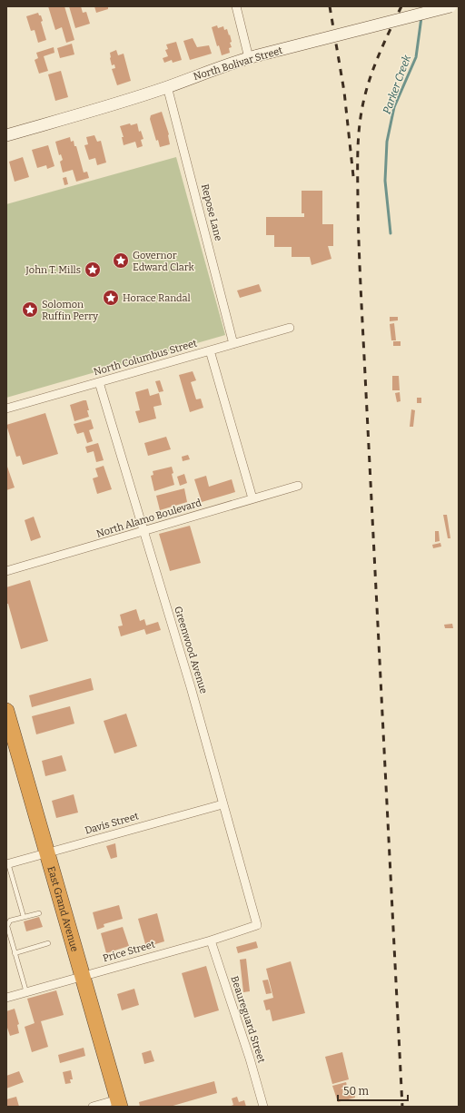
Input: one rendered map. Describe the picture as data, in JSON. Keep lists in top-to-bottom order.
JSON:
{
  "streets": {
    "highway": ["East Grand Avenue"],
    "street": [
      "North Bolivar Street",
      "Repose Lane",
      "North Columbus Street",
      "North Alamo Boulevard",
      "Greenwood Avenue",
      "Davis Street",
      "Price Street",
      "Beaureguard Street"
    ]
  },
  "crossings": [
    ["North Bolivar Street", "Repose Lane"],
    ["Repose Lane", "North Columbus Street"],
    ["North Columbus Street", "Greenwood Avenue"],
    ["North Alamo Boulevard", "Greenwood Avenue"],
    ["Greenwood Avenue", "Davis Street"],
    ["Greenwood Avenue", "Price Street"],
    ["Davis Street", "East Grand Avenue"],
    ["East Grand Avenue", "Price Street"],
    ["Price Street", "Beaureguard Street"]
  ],
  "water": ["Parker Creek"],
  "places": {
    "place": [
      "Governor Edward Clark",
      "John T. Mills",
      "Horace Randal",
      "Solomon Ruffin Perry"
    ]
  },
  "scale_bar": "50 m"
}
